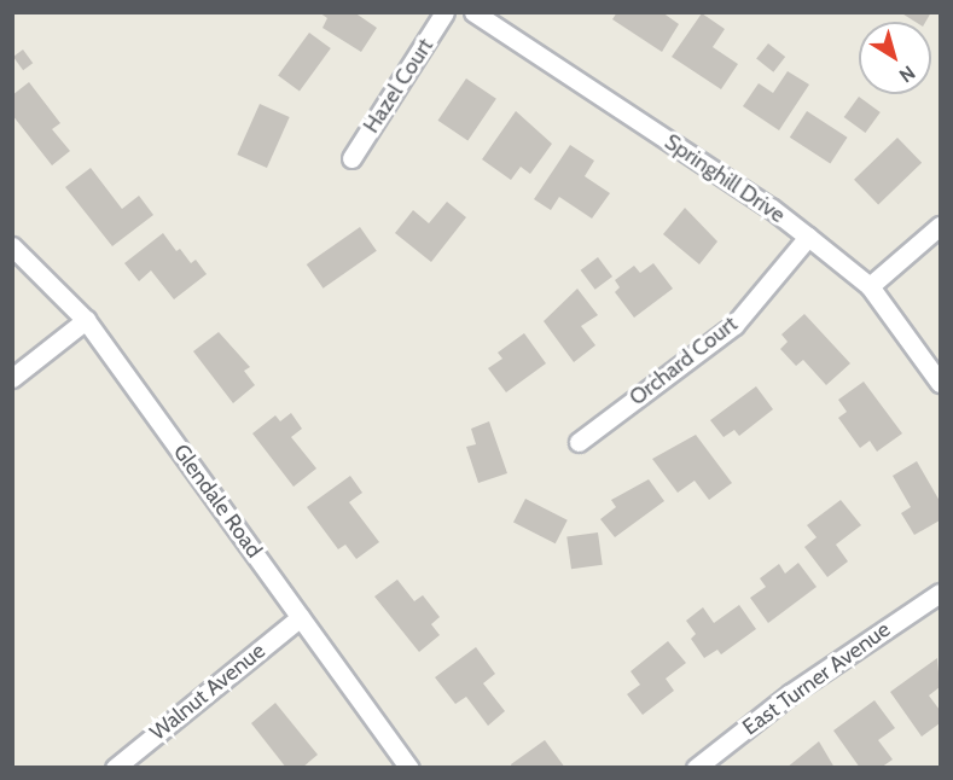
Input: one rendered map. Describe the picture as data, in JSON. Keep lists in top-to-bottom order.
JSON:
{
  "streets": {
    "street": [
      "Hazel Court",
      "Springhill Drive",
      "Orchard Court",
      "Glendale Road",
      "East Turner Avenue",
      "Walnut Avenue"
    ]
  },
  "crossings": [
    ["Springhill Drive", "Orchard Court"],
    ["Glendale Road", "Walnut Avenue"]
  ],
  "north": "bottom right"
}
